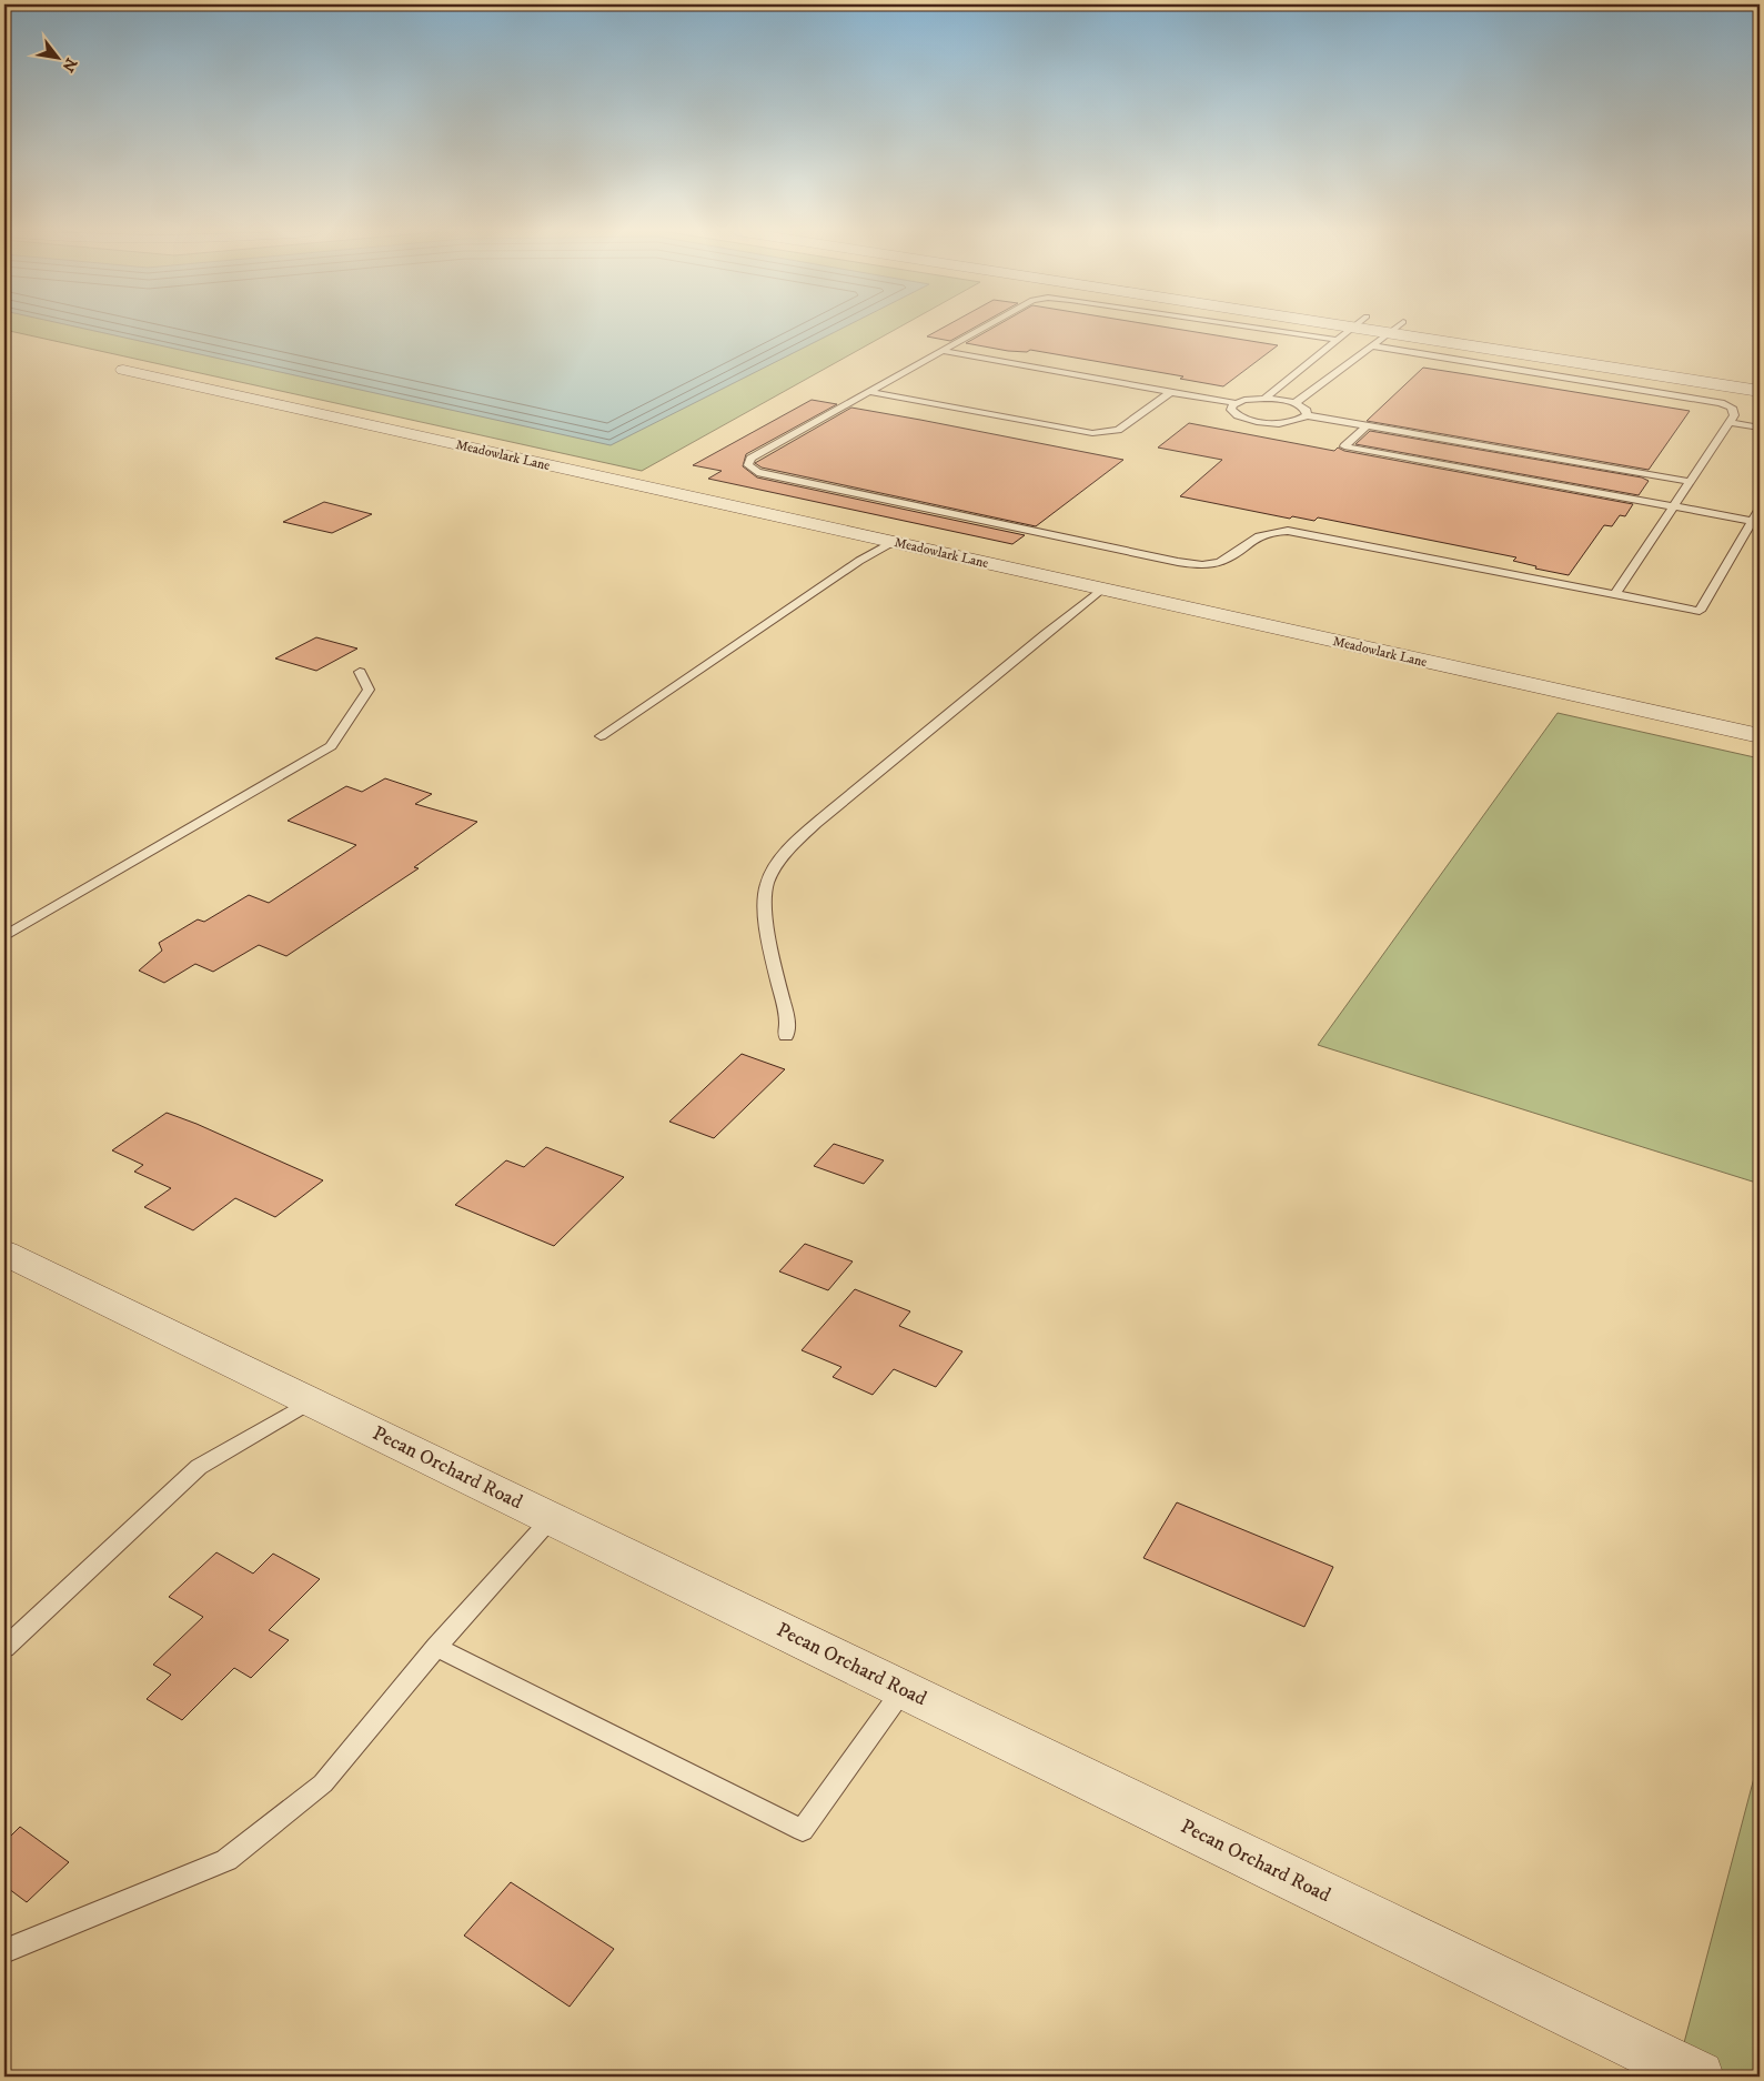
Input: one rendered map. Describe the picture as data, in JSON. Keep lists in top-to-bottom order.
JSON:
{
  "streets": {
    "street": ["Meadowlark Lane", "Pecan Orchard Road"]
  },
  "north": "bottom right"
}
